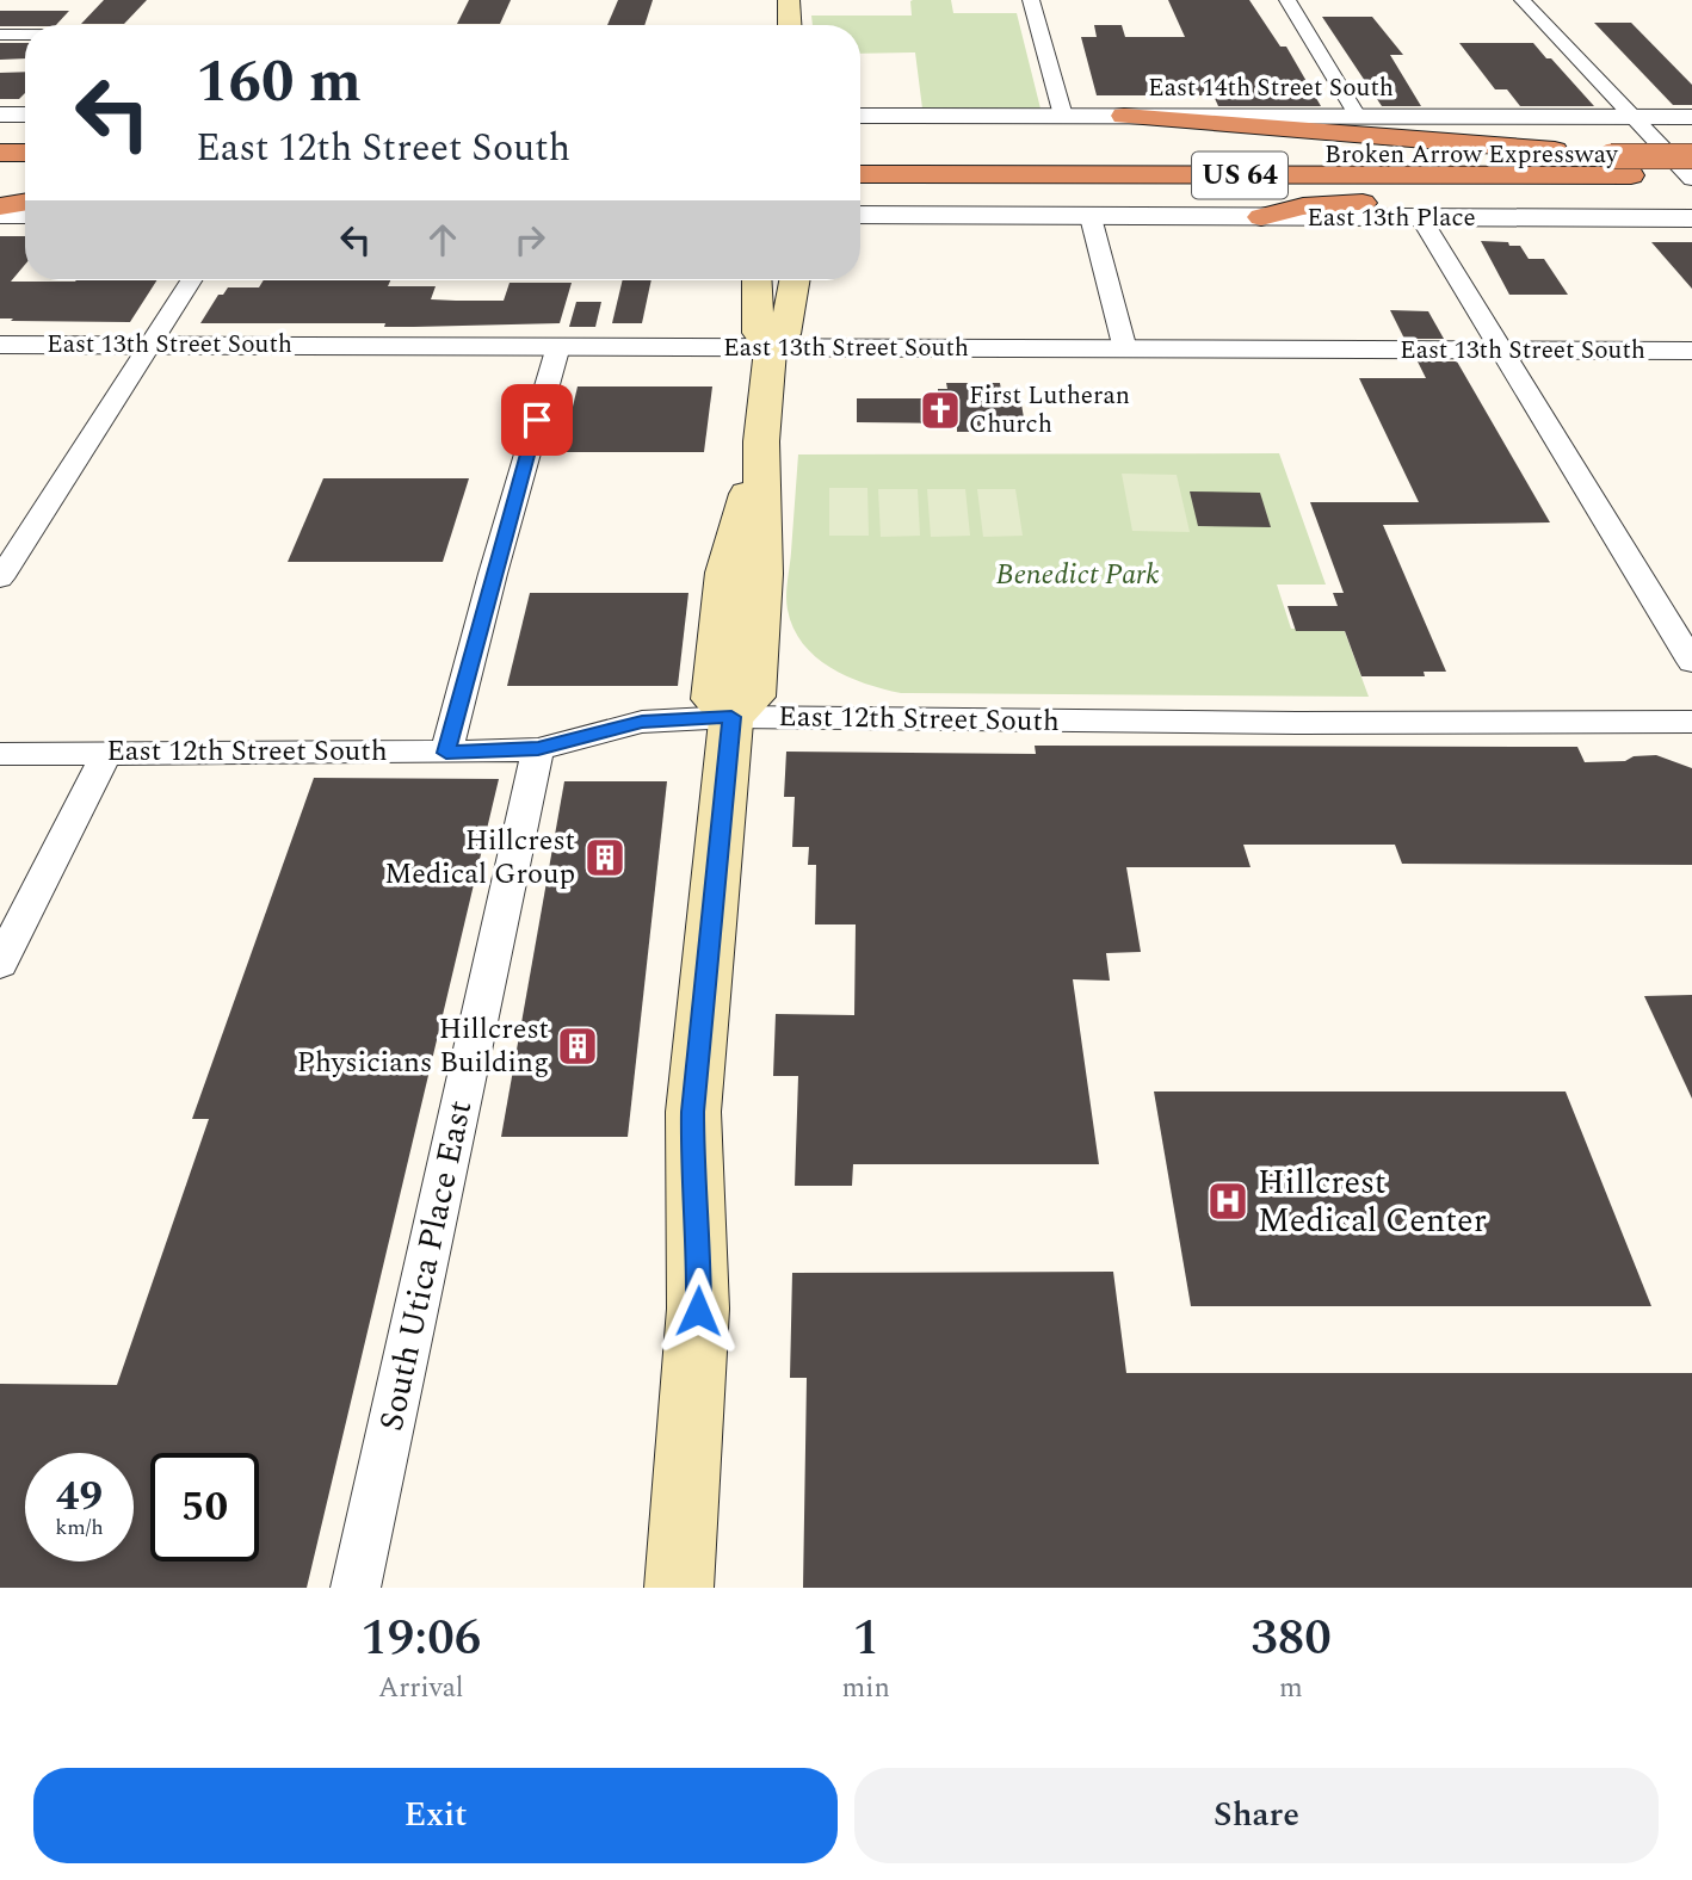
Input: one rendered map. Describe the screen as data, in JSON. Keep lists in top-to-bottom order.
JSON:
{
  "streets": {
    "highway": ["Broken Arrow Expressway", "US 64"],
    "street": [
      "East 14th Street South",
      "East 13th Place",
      "East 13th Street South",
      "East 12th Street South",
      "South Utica Place East"
    ]
  },
  "crossings": [
    ["East 12th Street South", "South Utica Place East"]
  ],
  "parks": ["Benedict Park"],
  "places": {
    "church": ["First Lutheran Church"],
    "building": ["Hillcrest Medical Group", "Hillcrest Physicians Building"],
    "hospital": ["Hillcrest Medical Center"]
  },
  "page": {
    "turn": ["160 m", "East 12th Street South"],
    "speed": "49 km/h",
    "limit": "50",
    "eta": [
      "19:06",
      "Arrival",
      "1",
      "min",
      "380",
      "m"
    ],
    "buttons": ["Exit", "Share"]
  }
}
